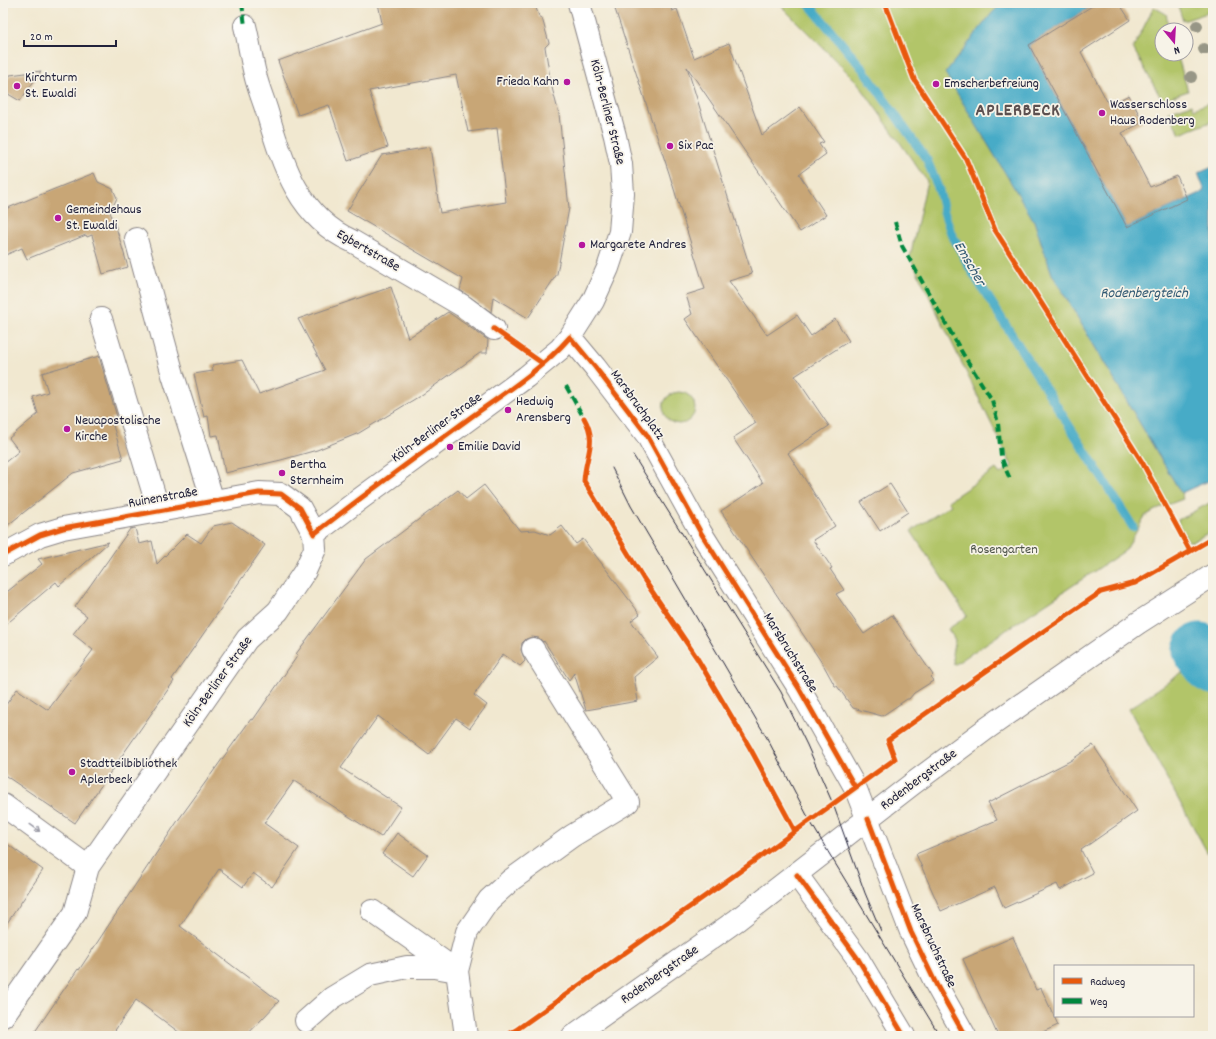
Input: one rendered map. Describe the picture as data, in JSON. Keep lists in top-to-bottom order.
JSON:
{
  "streets": {
    "street": [
      "Köln-Berliner Straße",
      "Egbertstraße",
      "Marsbruchplatz",
      "Ruinenstraße",
      "Marsbruchstraße",
      "Rodenbergstraße"
    ]
  },
  "crossings": [
    ["Köln-Berliner Straße", "Marsbruchplatz"],
    ["Köln-Berliner Straße", "Ruinenstraße"],
    ["Marsbruchplatz", "Marsbruchstraße"],
    ["Marsbruchstraße", "Rodenbergstraße"]
  ],
  "districts": ["APLERBECK"],
  "water": ["Emscher", "Rodenbergteich"],
  "parks": ["Rosengarten"],
  "places": [
    "Frieda Kahn",
    "Emscherbefreiung",
    "Kirchturm St. Ewaldi",
    "Wasserschloss Haus Rodenberg",
    "Six Pac",
    "Gemeindehaus St. Ewaldi",
    "Margarete Andres",
    "Hedwig Arensberg",
    "Neuapostolische Kirche",
    "Emilie David",
    "Bertha Sternheim",
    "Stadtteilbibliothek Aplerbeck"
  ],
  "legend": ["Radweg", "Weg"],
  "scale_bar": "20 m",
  "north": "bottom"
}
